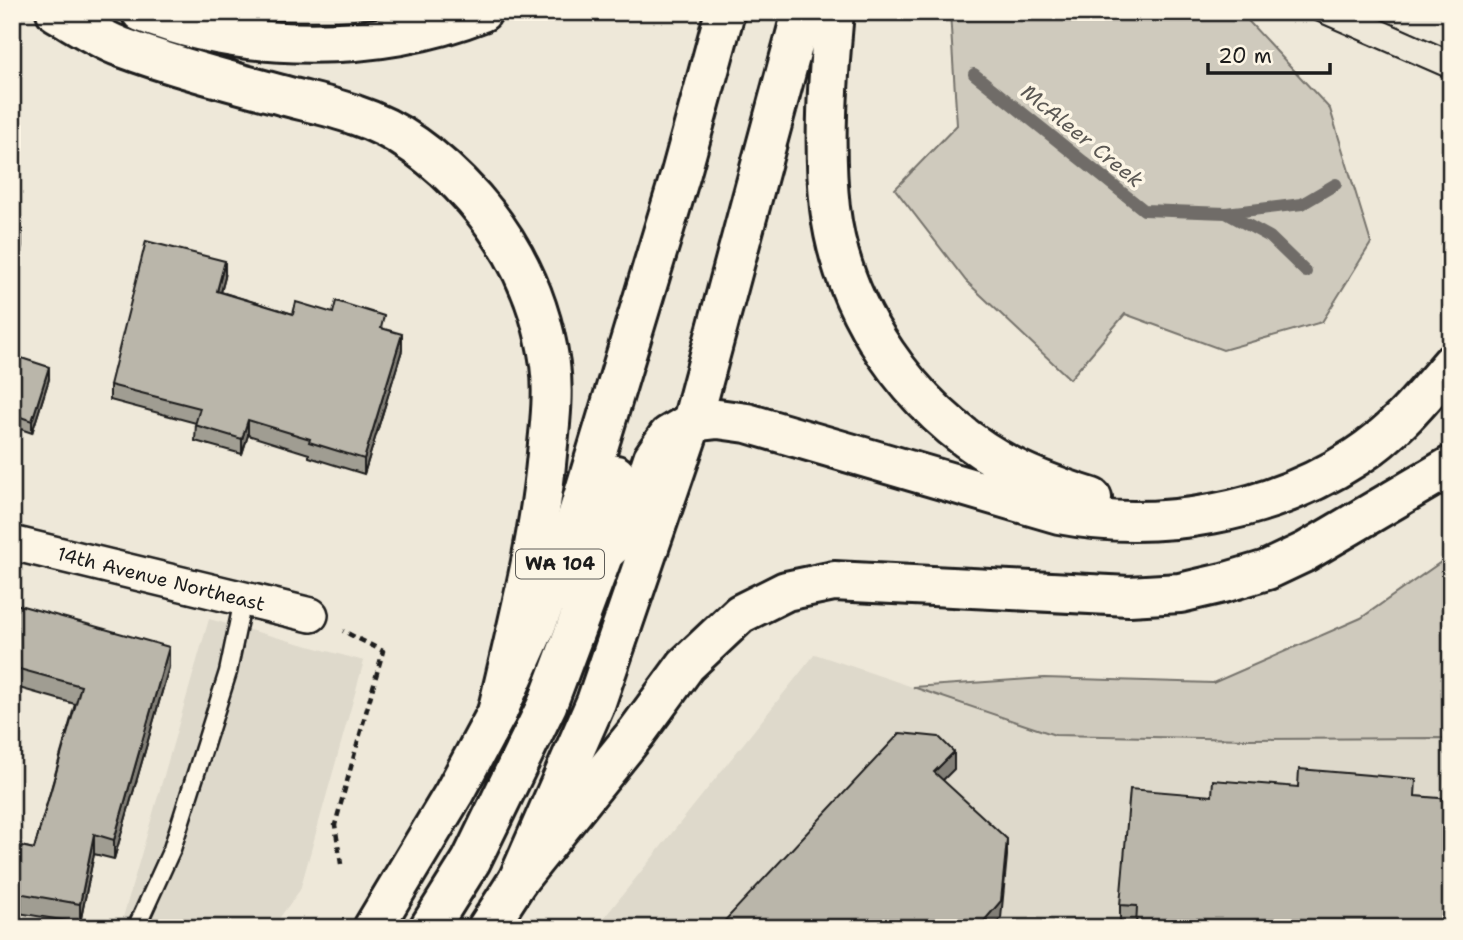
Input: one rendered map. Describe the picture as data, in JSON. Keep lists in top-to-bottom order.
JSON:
{
  "streets": {
    "main road": ["WA 104"],
    "street": ["14th Avenue Northeast"]
  },
  "water": ["McAleer Creek"],
  "scale_bar": "20 m"
}
